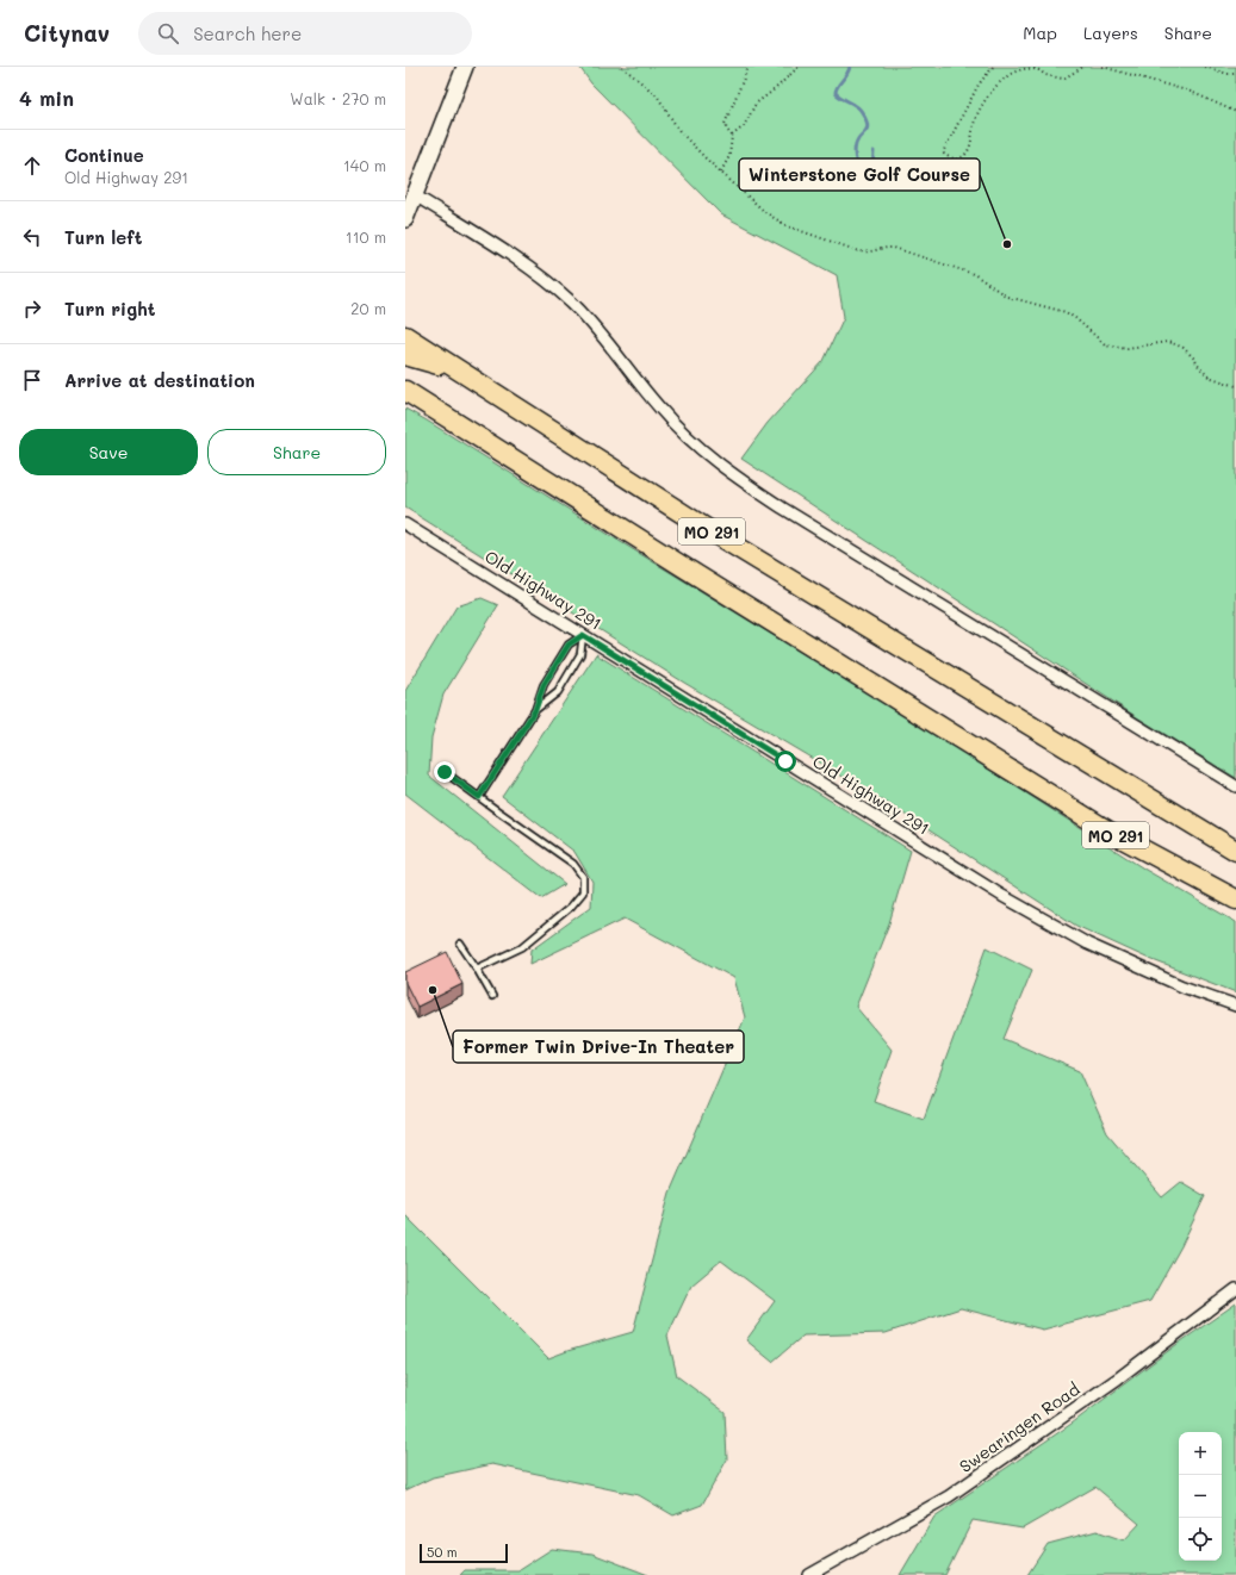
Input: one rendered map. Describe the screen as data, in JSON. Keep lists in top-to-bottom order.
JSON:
{
  "streets": {
    "highway": ["MO 291"],
    "street": ["Old Highway 291", "Swearingen Road"]
  },
  "places": ["Winterstone Golf Course", "Former Twin Drive-In Theater"],
  "scale_bar": "50 m",
  "page": {
    "header": "Citynav",
    "search": "Search here",
    "nav": ["Map", "Layers", "Share"],
    "heading": ["4 min", "Walk · 270 m"],
    "list": [
      ["Continue", "Old Highway 291", "140 m"],
      ["Turn left", "110 m"],
      ["Turn right", "20 m"],
      "Arrive at destination"
    ],
    "buttons": ["Save", "Share"],
    "map_buttons": ["+", "−"],
    "scale": "50 m"
  }
}
